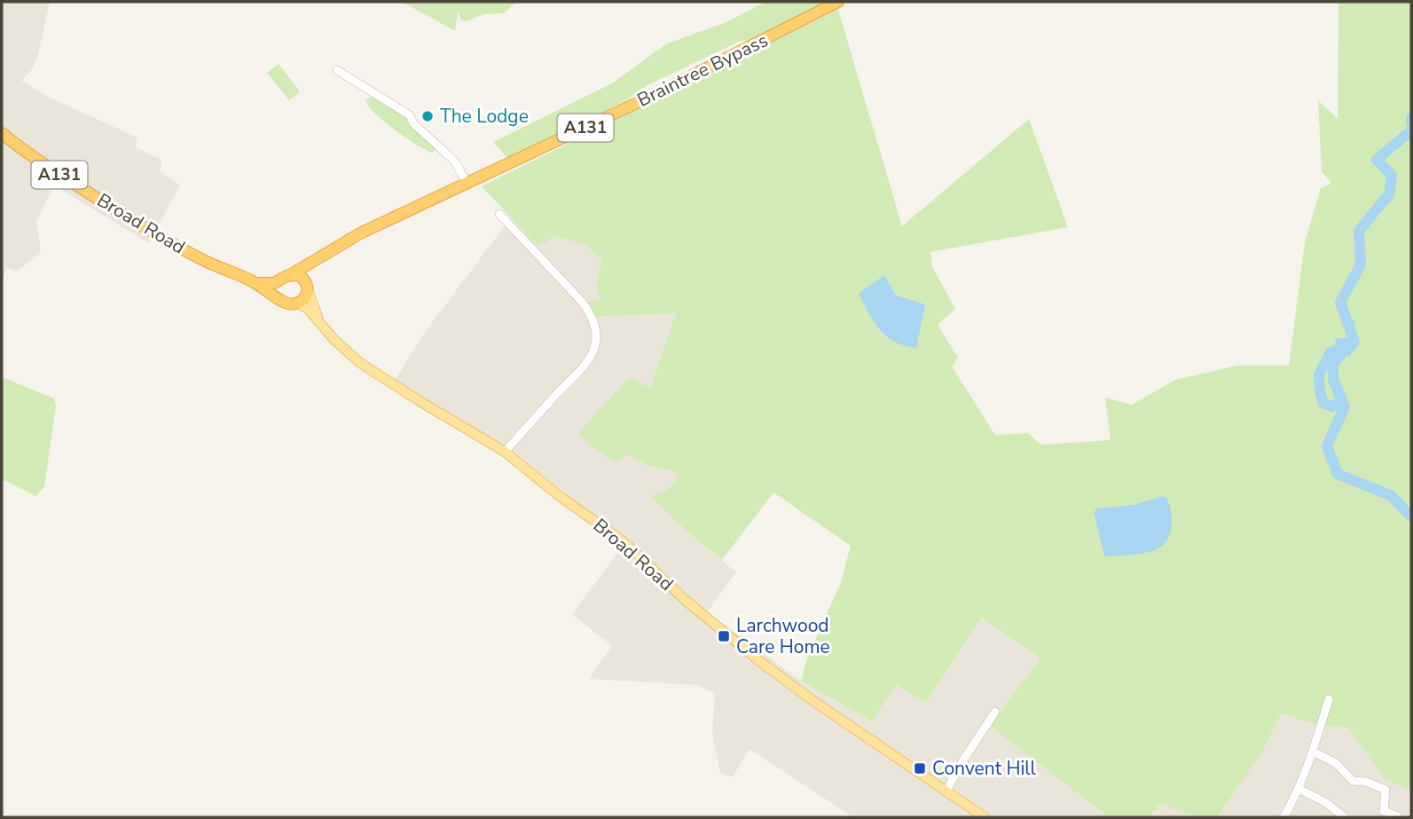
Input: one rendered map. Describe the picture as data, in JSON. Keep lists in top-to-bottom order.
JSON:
{
  "streets": {
    "highway": ["Braintree Bypass", "A131", "Broad Road"]
  },
  "crossings": [
    ["Braintree Bypass", "A131"],
    ["Braintree Bypass", "Broad Road"],
    ["A131", "Broad Road"]
  ],
  "places": {
    "other": ["The Lodge"],
    "transit": ["Larchwood Care Home", "Convent Hill"]
  }
}
